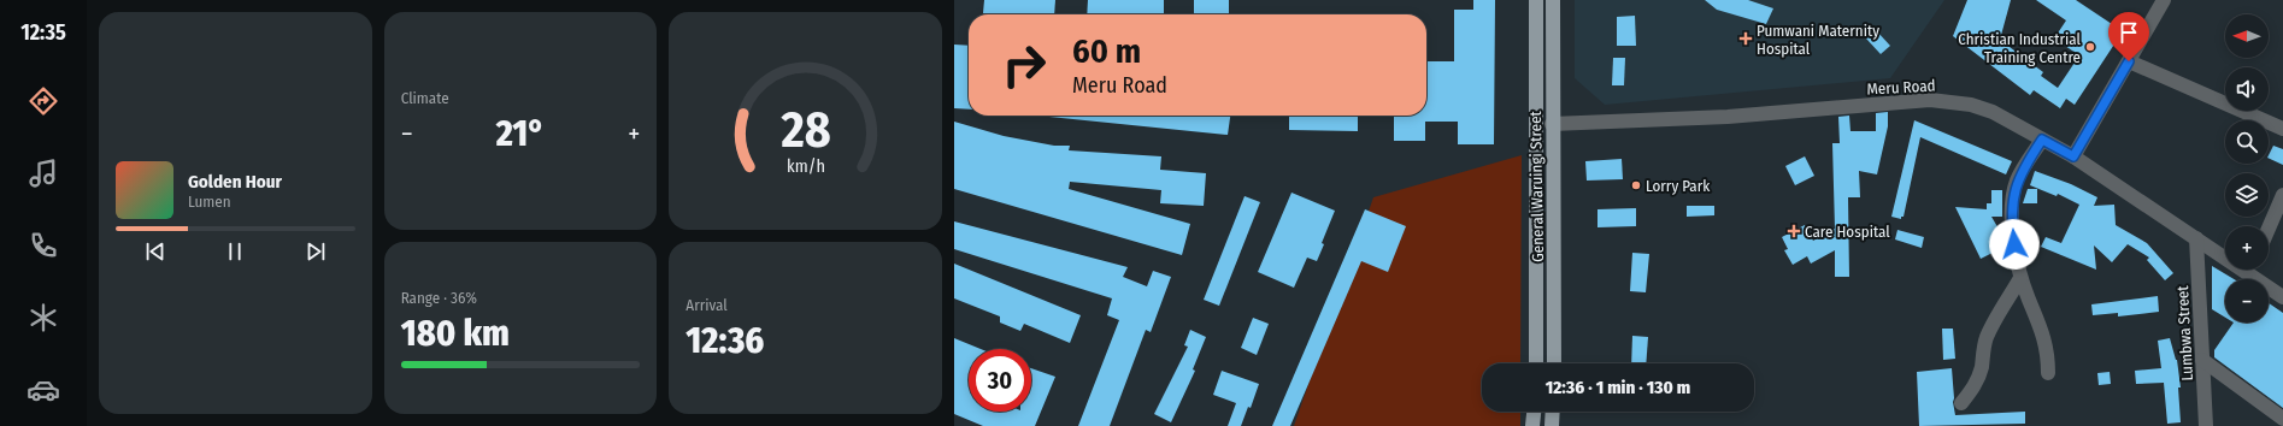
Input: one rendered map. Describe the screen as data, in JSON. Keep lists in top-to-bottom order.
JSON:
{
  "streets": {
    "main road": ["General Waruingi Street"],
    "street": ["Meru Road", "Lumbwa Street"]
  },
  "crossings": [
    ["Meru Road", "General Waruingi Street"],
    ["Meru Road", "Lumbwa Street"]
  ],
  "places": {
    "health": ["Pumwani Maternity Hospital", "Care Hospital"],
    "other": ["Christian Industrial Training Centre", "Lorry Park"]
  },
  "north": "left",
  "page": {
    "tabs": "12:35",
    "tile": [
      "Climate",
      ["Range · 36%", "180 km"],
      ["Arrival", "12:36"]
    ],
    "map_buttons": ["+", "−"],
    "turn": ["60 m", "Meru Road"],
    "heat": ["−", "21°", "+"],
    "song": ["Golden Hour", "Lumen"],
    "limit": "30",
    "trip": "12:36 · 1 min · 130 m",
    "gauge": ["28", "km/h"]
  }
}
